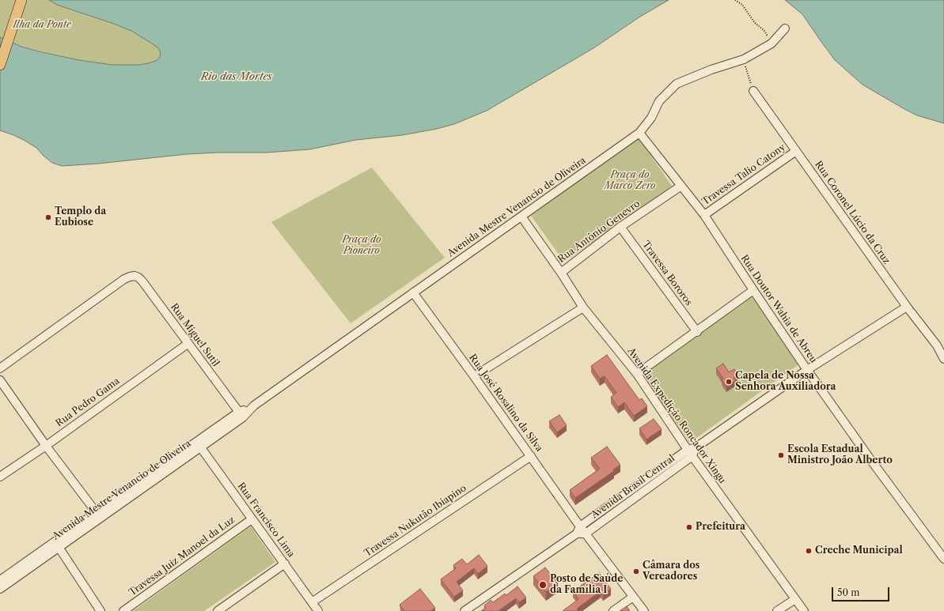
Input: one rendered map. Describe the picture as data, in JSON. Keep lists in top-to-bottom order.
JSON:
{
  "streets": {
    "street": [
      "Travessa Talio Catony",
      "Avenida Mestre Venancio de Oliveira",
      "Rua Coronel Lúcio da Cruz",
      "Rua Antônio Genevro",
      "Travessa Bororos",
      "Rua Doutor Wahia de Abreu",
      "Rua Miguel Sutil",
      "Rua Pedro Gama",
      "Rua José Rosalino da Silva",
      "Avenida Expedição Roncador Xingu",
      "Avenida Brasil Central",
      "Rua Francisco Lima",
      "Travessa Nukutão Ibiapino",
      "Travessa Juiz Manoel da Luz"
    ]
  },
  "crossings": [
    ["Travessa Talio Catony", "Rua Coronel Lúcio da Cruz"],
    ["Travessa Talio Catony", "Rua Doutor Wahia de Abreu"],
    ["Avenida Mestre Venancio de Oliveira", "Rua Doutor Wahia de Abreu"],
    ["Avenida Mestre Venancio de Oliveira", "Rua Miguel Sutil"],
    ["Avenida Mestre Venancio de Oliveira", "Rua José Rosalino da Silva"],
    ["Avenida Mestre Venancio de Oliveira", "Avenida Expedição Roncador Xingu"],
    ["Avenida Mestre Venancio de Oliveira", "Rua Francisco Lima"],
    ["Rua Coronel Lúcio da Cruz", "Avenida Brasil Central"],
    ["Rua Antônio Genevro", "Travessa Bororos"],
    ["Rua Antônio Genevro", "Rua Doutor Wahia de Abreu"],
    ["Rua Antônio Genevro", "Avenida Expedição Roncador Xingu"],
    ["Rua Doutor Wahia de Abreu", "Avenida Brasil Central"],
    ["Rua Miguel Sutil", "Rua Pedro Gama"],
    ["Rua José Rosalino da Silva", "Avenida Brasil Central"],
    ["Rua José Rosalino da Silva", "Travessa Nukutão Ibiapino"],
    ["Avenida Expedição Roncador Xingu", "Avenida Brasil Central"],
    ["Rua Francisco Lima", "Travessa Nukutão Ibiapino"],
    ["Rua Francisco Lima", "Travessa Juiz Manoel da Luz"]
  ],
  "water": ["Rio das Mortes"],
  "parks": ["Ilha da Ponte", "Praça do Marco Zero", "Praça do Pioneiro"],
  "places": [
    "Templo da Eubiose",
    "Capela de Nossa Senhora Auxiliadora",
    "Escola Estadual Ministro João Alberto",
    "Prefeitura",
    "Creche Municipal",
    "Câmara dos Vereadores",
    "Posto de Saúde da Família I"
  ],
  "scale_bar": "50 m"
}
